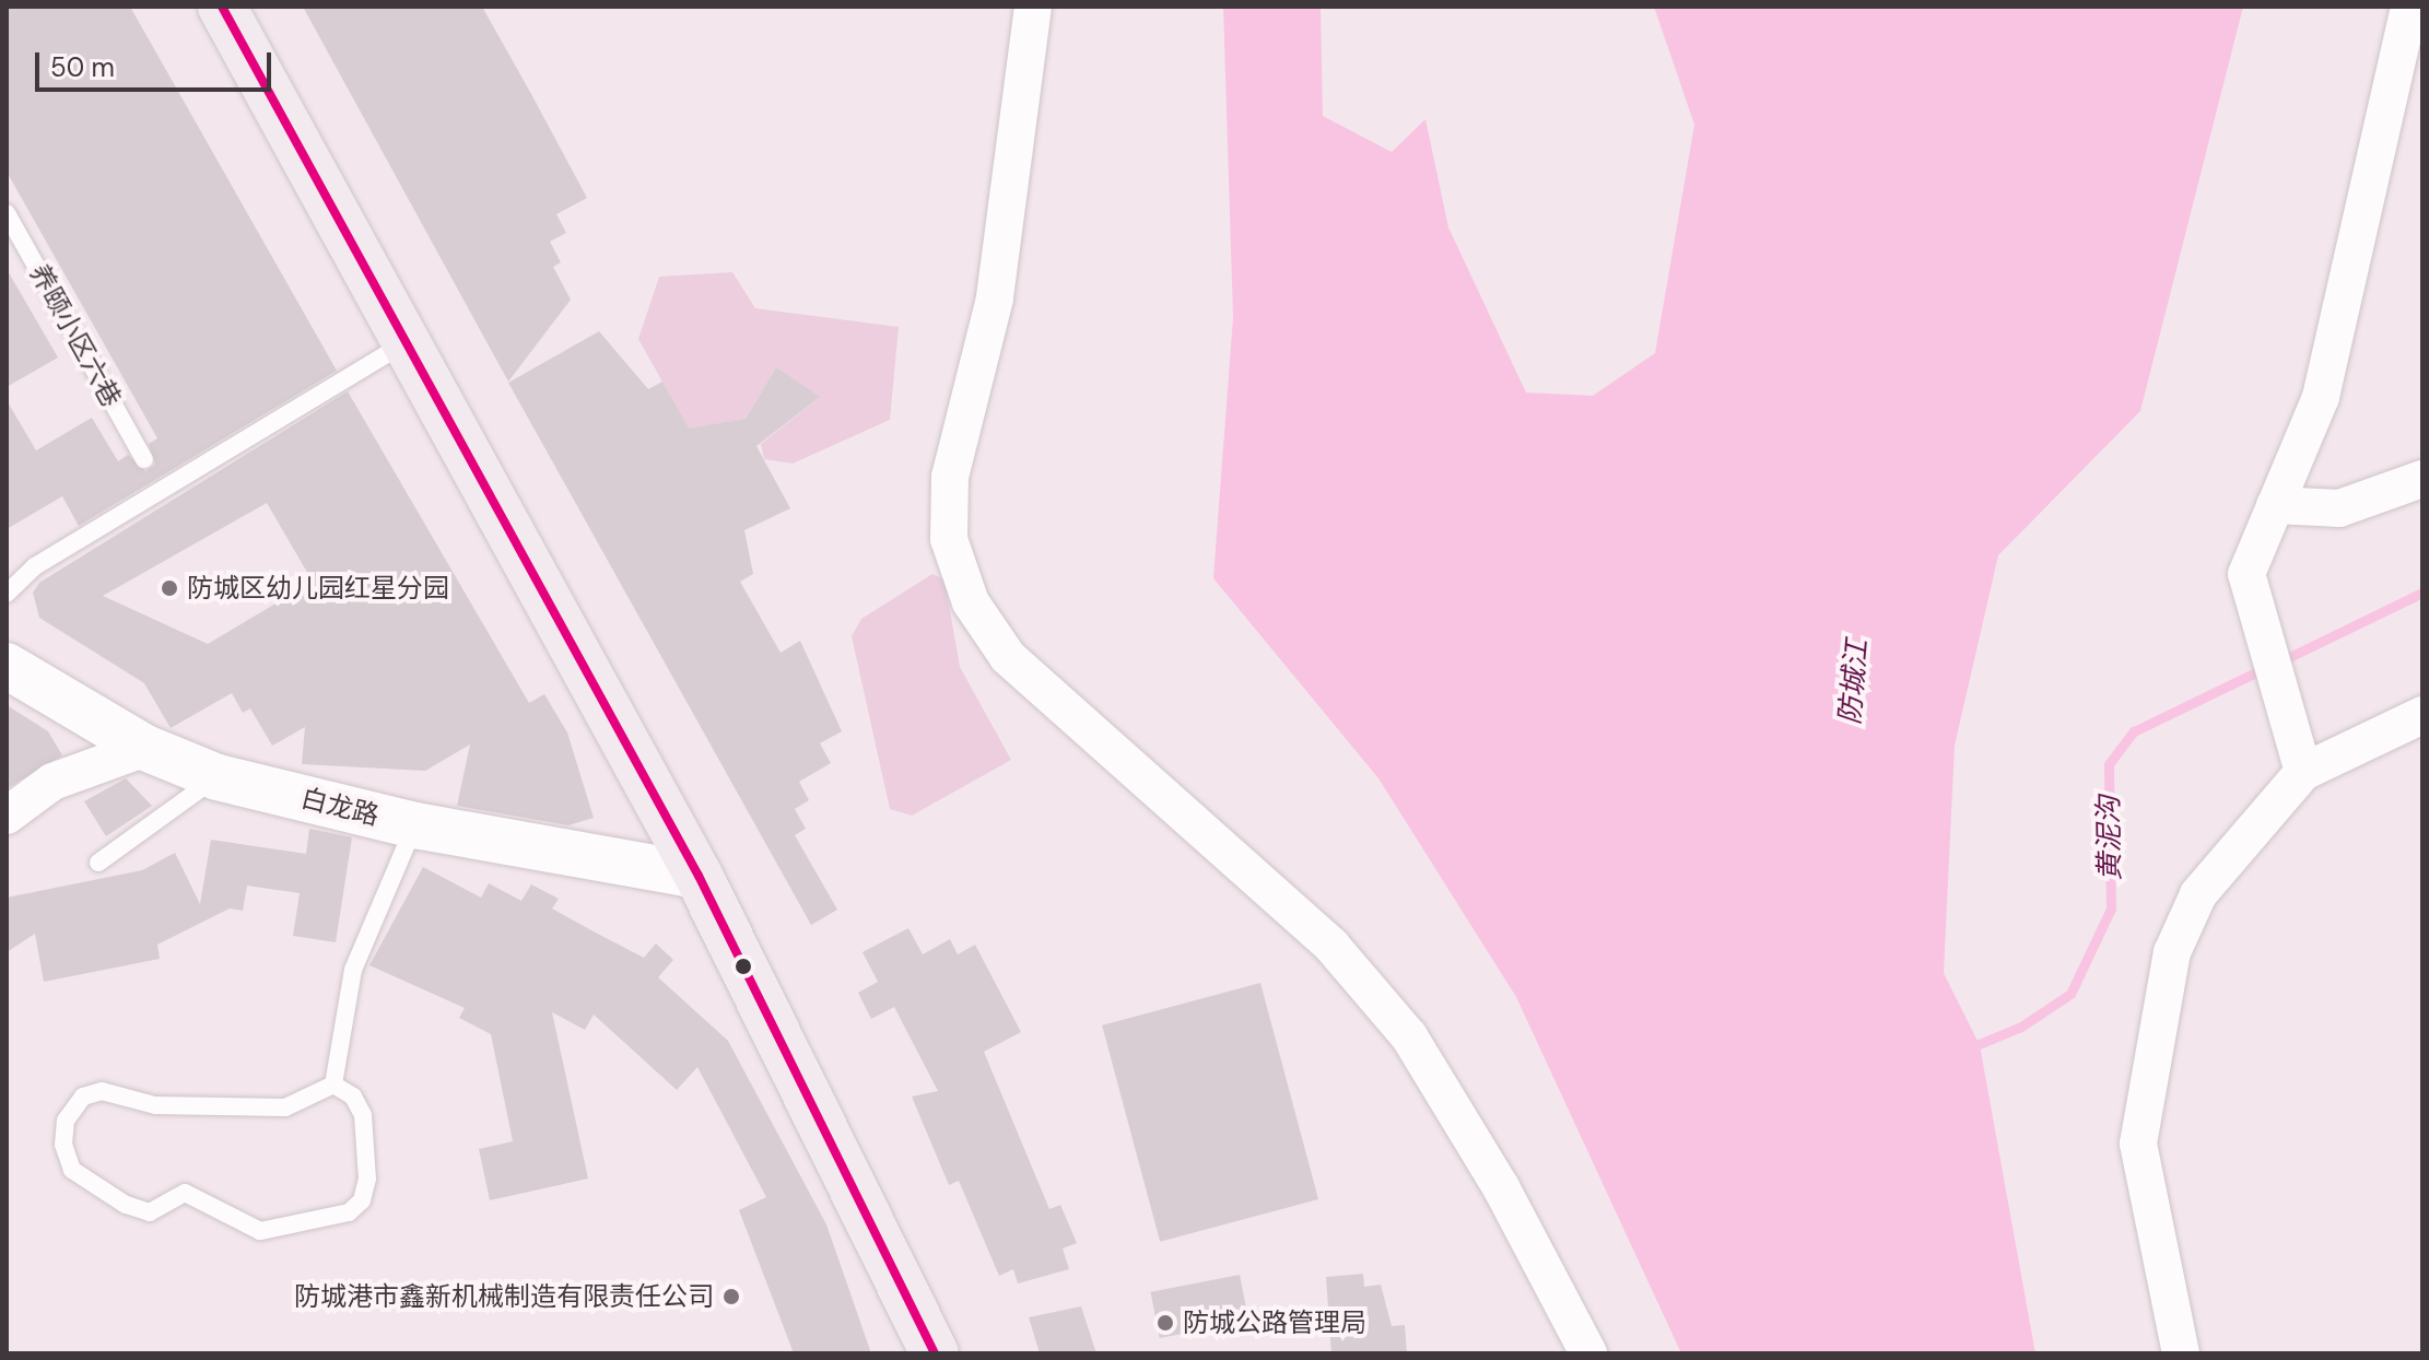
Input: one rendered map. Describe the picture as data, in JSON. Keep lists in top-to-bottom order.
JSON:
{
  "streets": {
    "street": ["白龙路"],
    "lane": ["养颐小区六巷"]
  },
  "water": ["防城江", "黄泥沟"],
  "places": ["防城区幼儿园红星分园", "防城港市鑫新机械制造有限责任公司", "防城公路管理局"],
  "scale_bar": "50 m"
}
